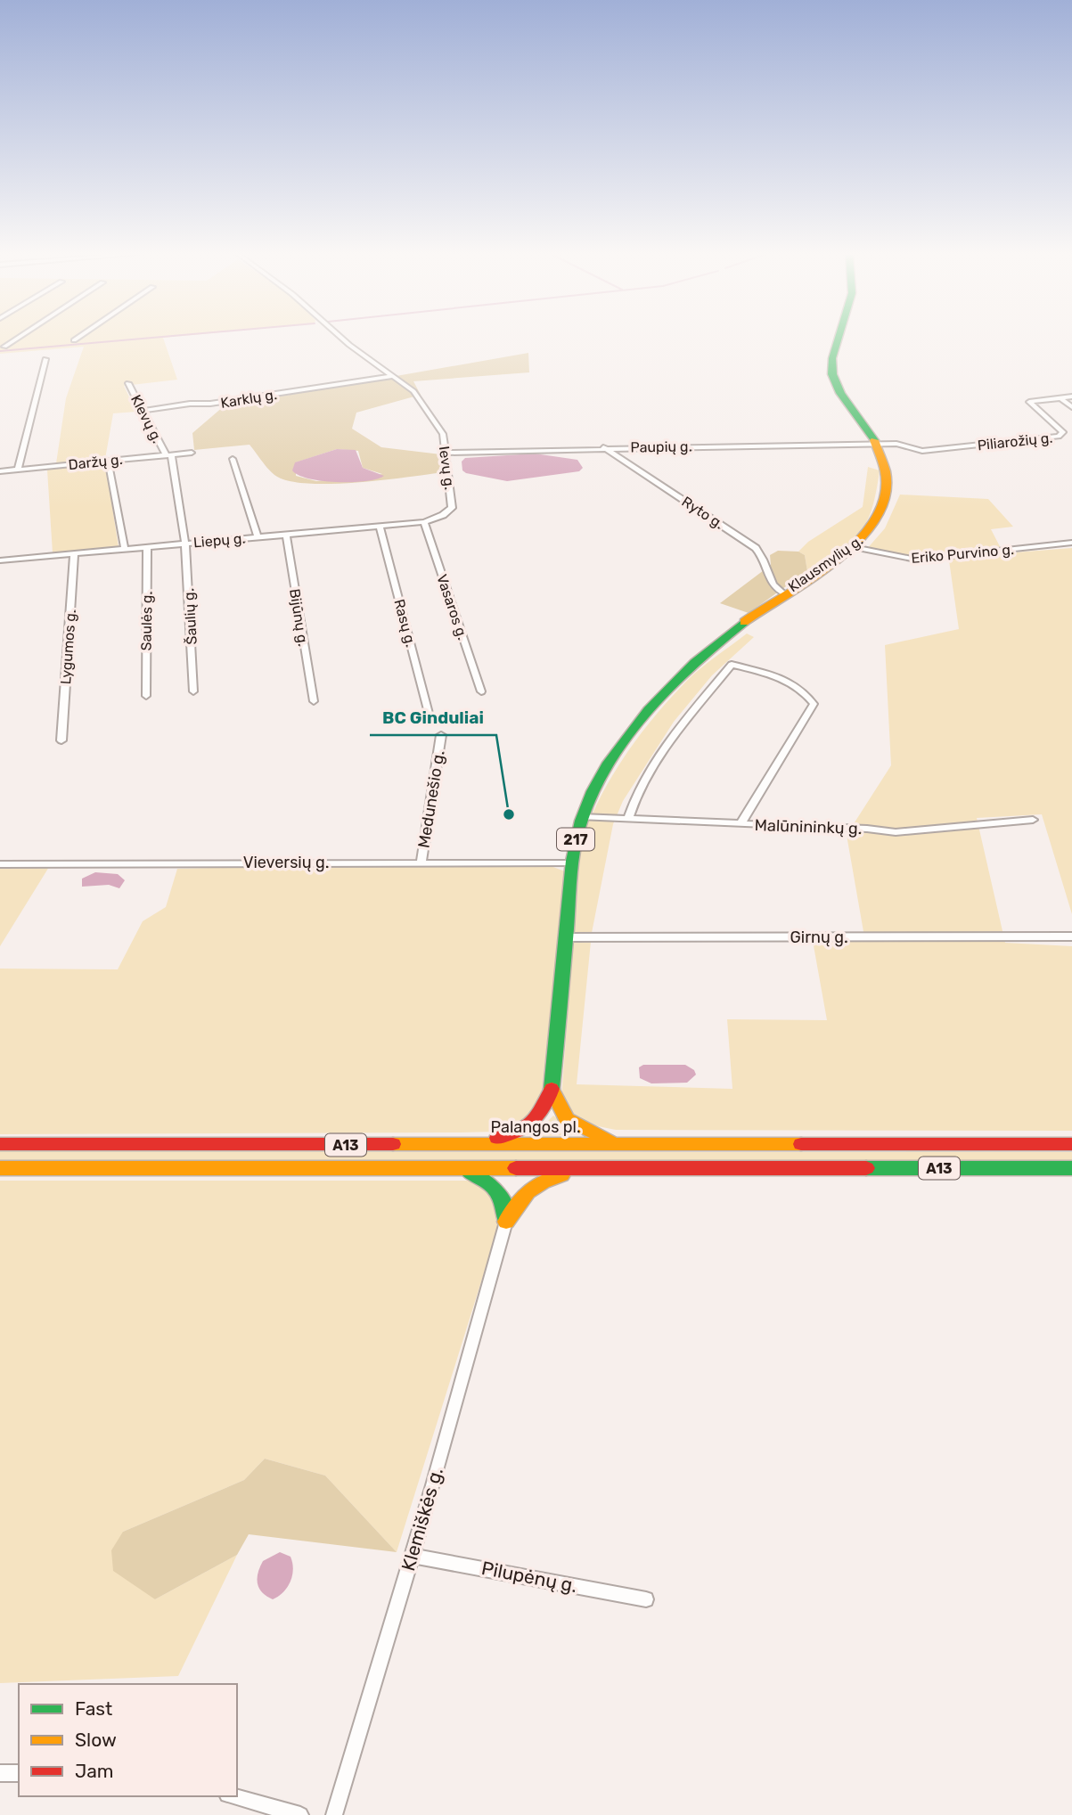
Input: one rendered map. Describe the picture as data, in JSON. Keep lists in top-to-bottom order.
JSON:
{
  "streets": {
    "main road": [
      "Klausmylių g.",
      "217",
      "Palangos pl.",
      "A13"
    ],
    "street": [
      "Karklų g.",
      "Klevų g.",
      "Piliarožių g.",
      "Paupių g.",
      "Daržų g.",
      "Ievų g.",
      "Ryto g.",
      "Liepų g.",
      "Eriko Purvino g.",
      "Vasaros g.",
      "Šaulių g.",
      "Bijūnų g.",
      "Saulės g.",
      "Rasų g.",
      "Lygumos g.",
      "Medunešio g.",
      "Malūnininkų g.",
      "Vieversių g.",
      "Girnų g.",
      "Klemiškės g.",
      "Pilupėnų g."
    ]
  },
  "crossings": [
    ["Karklų g.", "Klevų g."],
    ["Karklų g.", "Ievų g."],
    ["Klevų g.", "Daržų g."],
    ["Klevų g.", "Šaulių g."],
    ["Piliarožių g.", "Paupių g."],
    ["Piliarožių g.", "Klausmylių g."],
    ["Paupių g.", "Ievų g."],
    ["Paupių g.", "Ryto g."],
    ["Paupių g.", "Klausmylių g."],
    ["Daržų g.", "Šaulių g."],
    ["Ievų g.", "Liepų g."],
    ["Ryto g.", "Klausmylių g."],
    ["Liepų g.", "Vasaros g."],
    ["Liepų g.", "Šaulių g."],
    ["Liepų g.", "Bijūnų g."],
    ["Liepų g.", "Saulės g."],
    ["Liepų g.", "Rasų g."],
    ["Liepų g.", "Lygumos g."],
    ["Eriko Purvino g.", "Klausmylių g."],
    ["Klausmylių g.", "Malūnininkų g."],
    ["Klausmylių g.", "217"],
    ["Medunešio g.", "Vieversių g."],
    ["Malūnininkų g.", "217"],
    ["217", "Vieversių g."],
    ["217", "Girnų g."],
    ["Klemiškės g.", "Pilupėnų g."]
  ],
  "places": ["BC Ginduliai"],
  "legend": ["Fast", "Slow", "Jam"]
}
